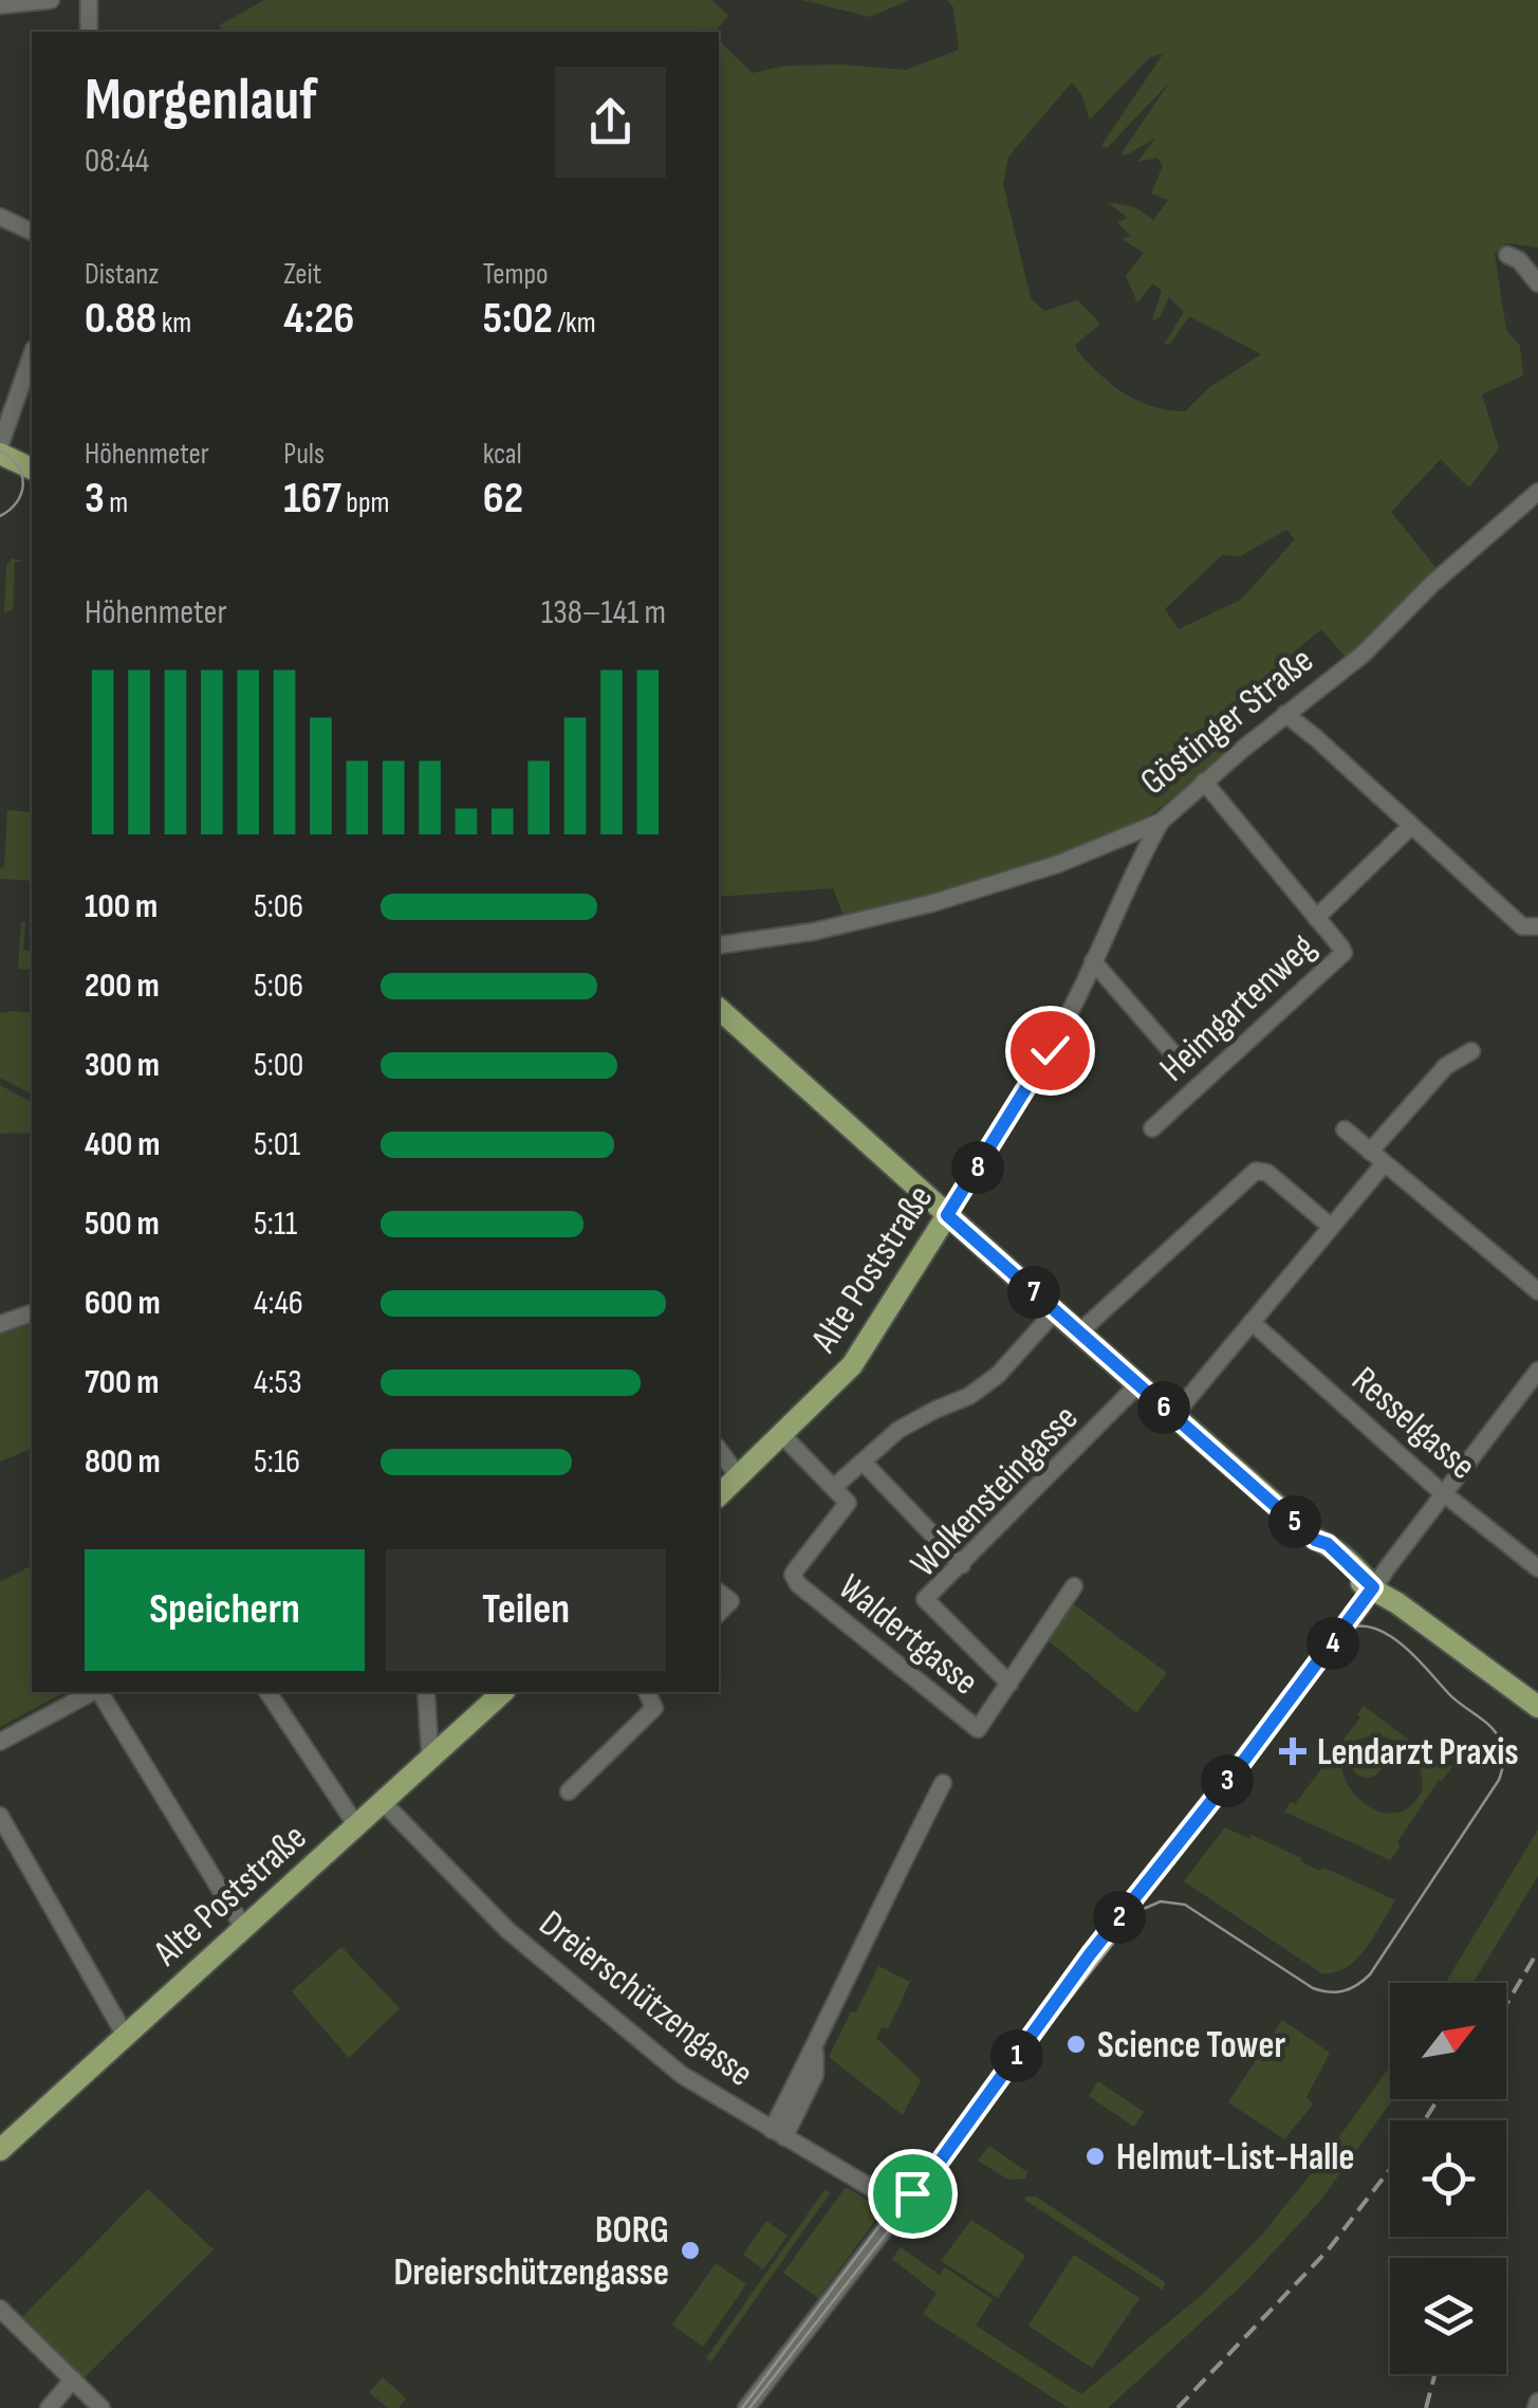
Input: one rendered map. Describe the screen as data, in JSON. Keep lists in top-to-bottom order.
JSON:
{
  "streets": {
    "main road": ["Alte Poststraße"],
    "street": [
      "Göstinger Straße",
      "Heimgartenweg",
      "Resselgasse",
      "Wolkensteingasse",
      "Waldertgasse",
      "Dreierschützengasse"
    ]
  },
  "crossings": [
    ["Göstinger Straße", "Heimgartenweg"],
    ["Göstinger Straße", "Alte Poststraße"],
    ["Heimgartenweg", "Alte Poststraße"],
    ["Alte Poststraße", "Dreierschützengasse"],
    ["Wolkensteingasse", "Waldertgasse"]
  ],
  "places": {
    "health": ["Lendarzt Praxis"],
    "other": ["Science Tower", "Helmut-List-Halle", "BORG Dreierschützengasse"]
  },
  "north": "top right",
  "page": {
    "heading": ["Morgenlauf", "08:44"],
    "stats": [
      ["Distanz", "0.88 km"],
      ["Zeit", "4:26"],
      ["Tempo", "5:02 /km"],
      ["Höhenmeter", "3 m"],
      ["Puls", "167 bpm"],
      ["kcal", "62"]
    ],
    "chart": ["Höhenmeter", "138–141 m"],
    "list": [
      {
        "name": "100 m",
        "note": "5:06"
      },
      {
        "name": "200 m",
        "note": "5:06"
      },
      {
        "name": "300 m",
        "note": "5:00"
      },
      {
        "name": "400 m",
        "note": "5:01"
      },
      {
        "name": "500 m",
        "note": "5:11"
      },
      {
        "name": "600 m",
        "note": "4:46"
      },
      {
        "name": "700 m",
        "note": "4:53"
      },
      {
        "name": "800 m",
        "note": "5:16"
      }
    ],
    "pins": [
      "8",
      "7",
      "6",
      "5",
      "4",
      "3",
      "2",
      "1"
    ],
    "buttons": ["Speichern", "Teilen"]
  }
}
